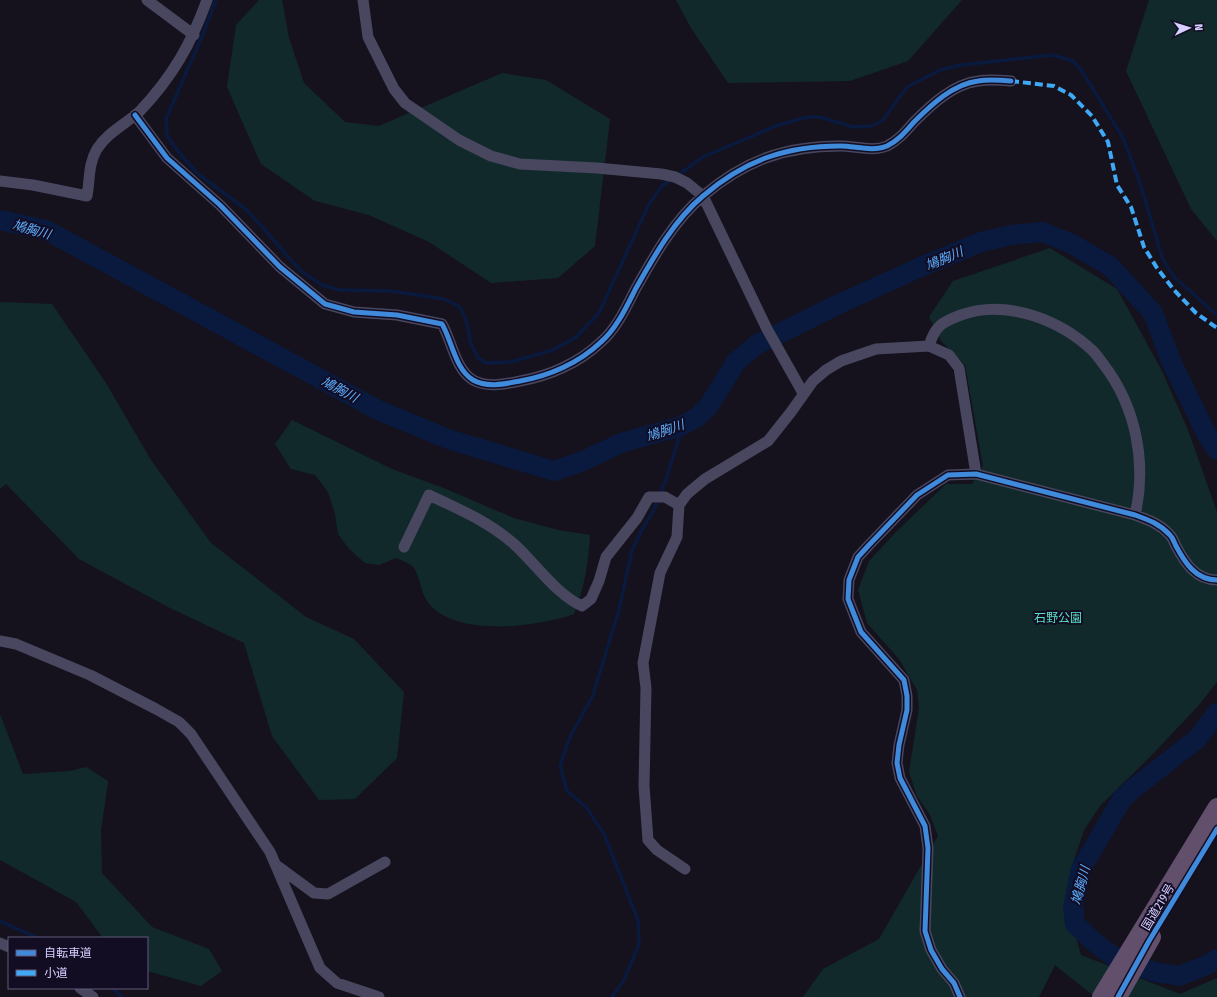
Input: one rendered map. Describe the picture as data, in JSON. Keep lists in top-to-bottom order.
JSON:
{
  "streets": {
    "highway": ["国道219号"]
  },
  "water": ["鳩胸川"],
  "parks": ["石野公園"],
  "legend": ["自転車道", "小道"],
  "north": "right"
}
